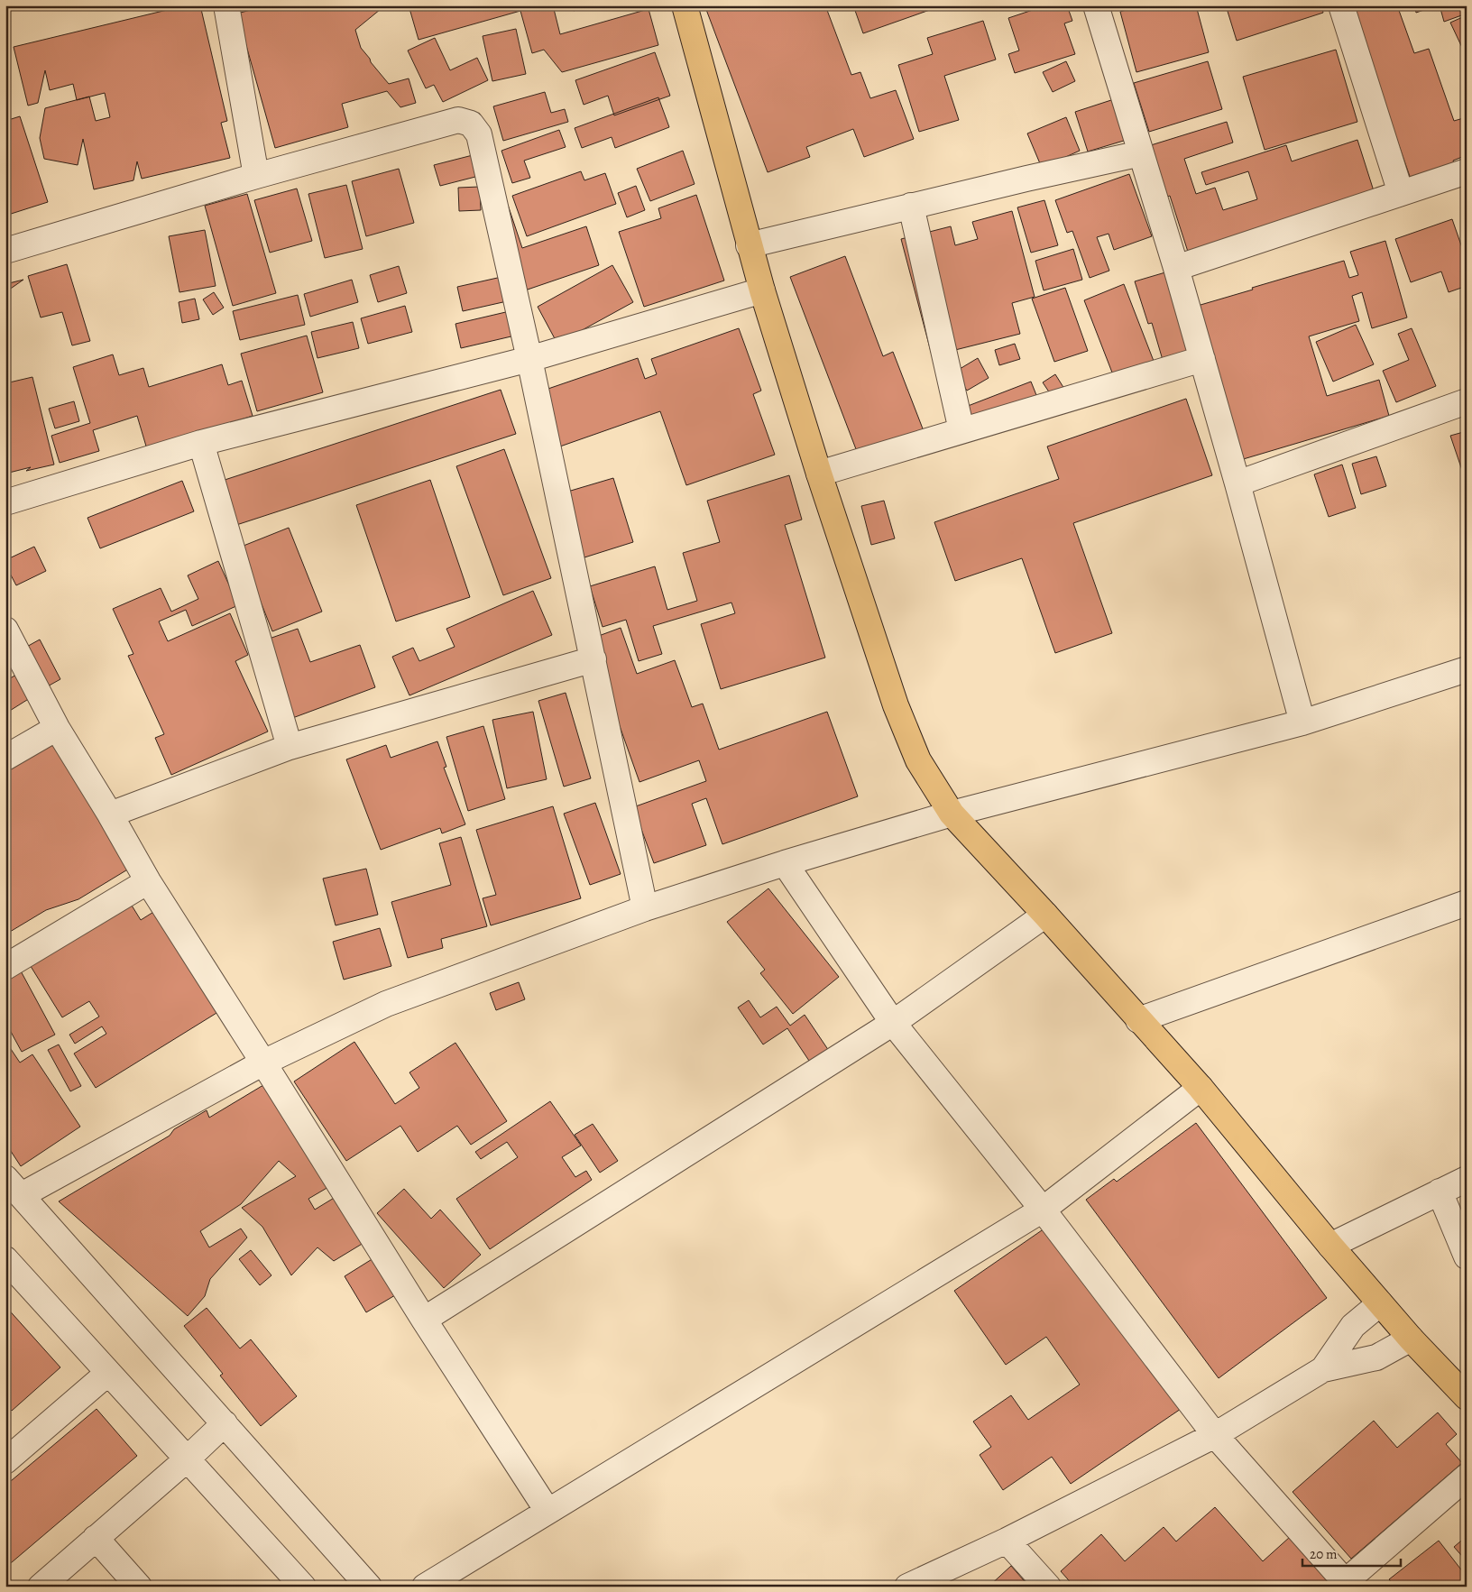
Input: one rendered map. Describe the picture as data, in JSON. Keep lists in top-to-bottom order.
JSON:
{
  "scale_bar": "20 m"
}
